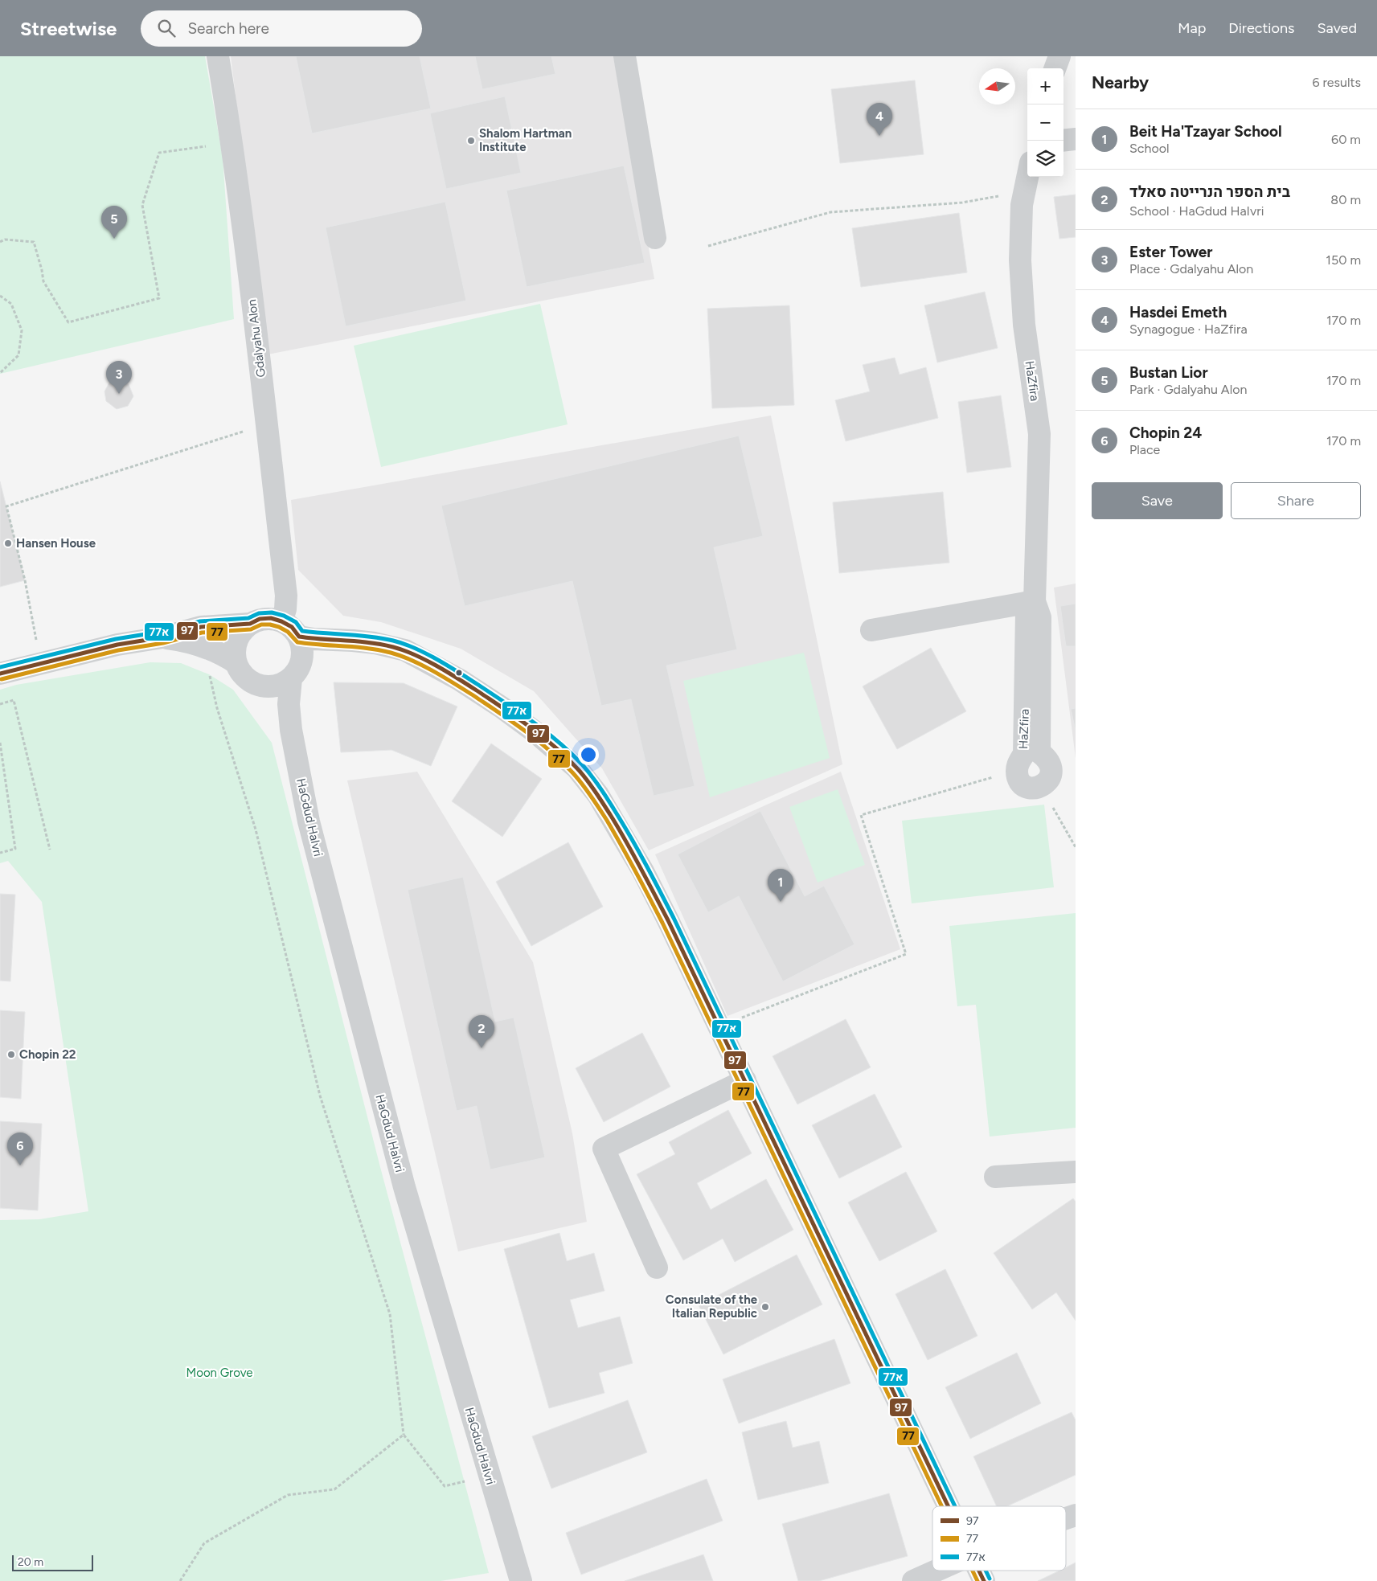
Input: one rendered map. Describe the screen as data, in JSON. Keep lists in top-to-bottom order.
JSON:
{
  "streets": {
    "street": ["Gdalyahu Alon", "HaZfira", "HaGdud HaIvri"]
  },
  "crossings": [
    ["Gdalyahu Alon", "HaGdud HaIvri"]
  ],
  "parks": ["Moon Grove"],
  "places": [
    "Shalom Hartman Institute",
    "Hansen House",
    "Chopin 22",
    "Consulate of the Italian Republic"
  ],
  "lines": ["transit line 77א", "transit line 97", "transit line 77"],
  "legend": ["97", "77", "77א"],
  "scale_bar": "20 m",
  "north": "left",
  "page": {
    "header": "Streetwise",
    "search": "Search here",
    "nav": ["Map", "Directions", "Saved"],
    "heading": ["Nearby", "6 results"],
    "map_buttons": ["+", "−"],
    "pins": [
      "4",
      "5",
      "3",
      "1",
      "2",
      "6"
    ],
    "list": [
      {
        "mark": "1",
        "name": "Beit Ha'Tzayar School",
        "note": "School",
        "value": "60 m"
      },
      {
        "mark": "2",
        "name": "בית הספר הנרייטה סאלד",
        "note": "School · HaGdud HaIvri",
        "value": "80 m"
      },
      {
        "mark": "3",
        "name": "Ester Tower",
        "note": "Place · Gdalyahu Alon",
        "value": "150 m"
      },
      {
        "mark": "4",
        "name": "Hasdei Emeth",
        "note": "Synagogue · HaZfira",
        "value": "170 m"
      },
      {
        "mark": "5",
        "name": "Bustan Lior",
        "note": "Park · Gdalyahu Alon",
        "value": "170 m"
      },
      {
        "mark": "6",
        "name": "Chopin 24",
        "note": "Place",
        "value": "170 m"
      }
    ],
    "buttons": ["Save", "Share"],
    "scale": "20 m"
  }
}
